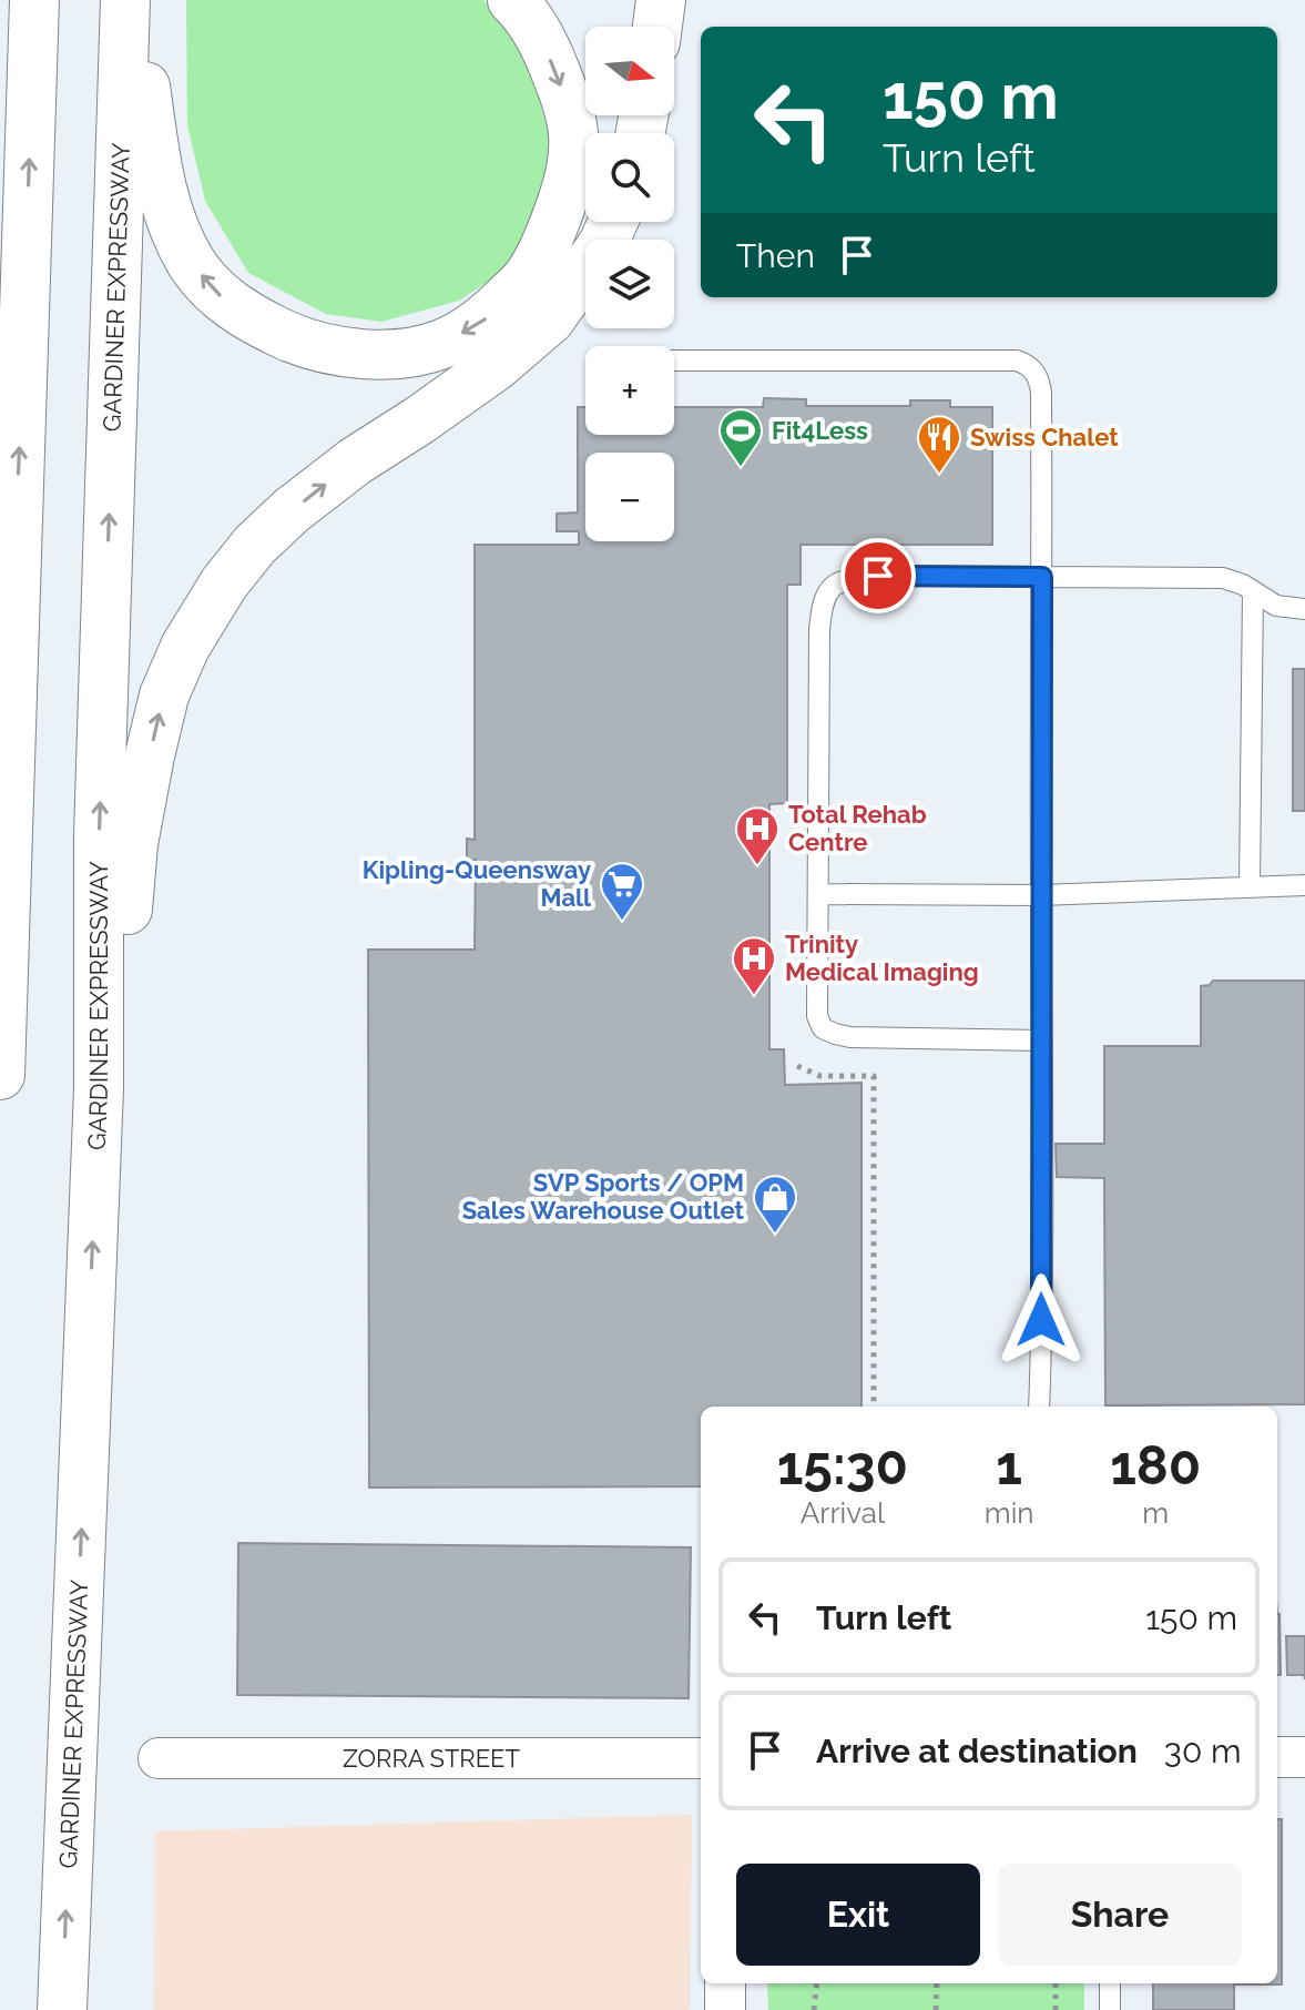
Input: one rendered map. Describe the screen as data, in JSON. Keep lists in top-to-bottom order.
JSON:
{
  "streets": {
    "highway": ["GARDINER EXPRESSWAY"],
    "street": ["ZORRA STREET"]
  },
  "places": {
    "sports": ["Fit4Less"],
    "restaurant": ["Swiss Chalet"],
    "hospital": ["Total Rehab Centre", "Trinity Medical Imaging"],
    "supermarket": ["Kipling-Queensway Mall"],
    "shop": ["SVP Sports / OPM Sales Warehouse Outlet"]
  },
  "north": "right",
  "page": {
    "map_buttons": ["+", "−"],
    "turn": ["150 m", "Turn left"],
    "then": "Then",
    "eta": [
      "15:30",
      "Arrival",
      "1",
      "min",
      "180",
      "m"
    ],
    "list": [
      {
        "name": "Turn left",
        "value": "150 m"
      },
      {
        "name": "Arrive at destination",
        "value": "30 m"
      }
    ],
    "buttons": ["Exit", "Share"]
  }
}
